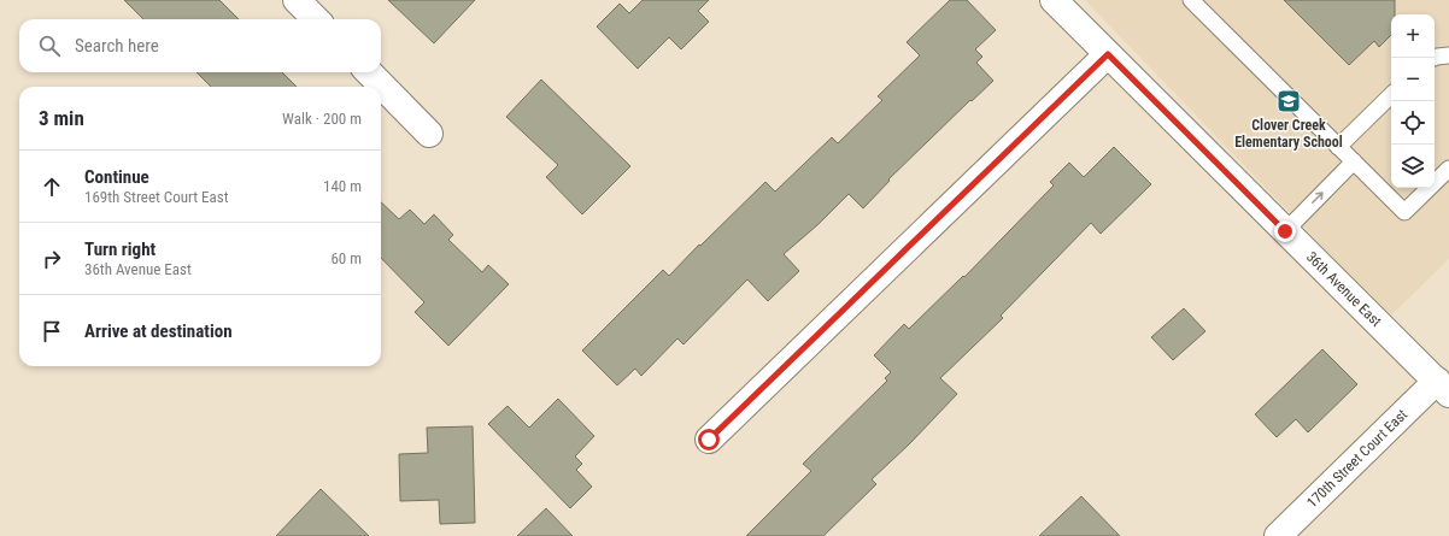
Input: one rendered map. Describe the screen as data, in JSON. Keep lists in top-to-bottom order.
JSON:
{
  "streets": {
    "street": ["36th Avenue East", "170th Street Court East"]
  },
  "crossings": [
    ["36th Avenue East", "170th Street Court East"]
  ],
  "places": {
    "school or university": ["Clover Creek Elementary School"]
  },
  "page": {
    "map_buttons": ["+", "−"],
    "search": "Search here",
    "heading": ["3 min", "Walk · 200 m"],
    "list": [
      ["Continue", "169th Street Court East", "140 m"],
      ["Turn right", "36th Avenue East", "60 m"],
      "Arrive at destination"
    ]
  }
}
